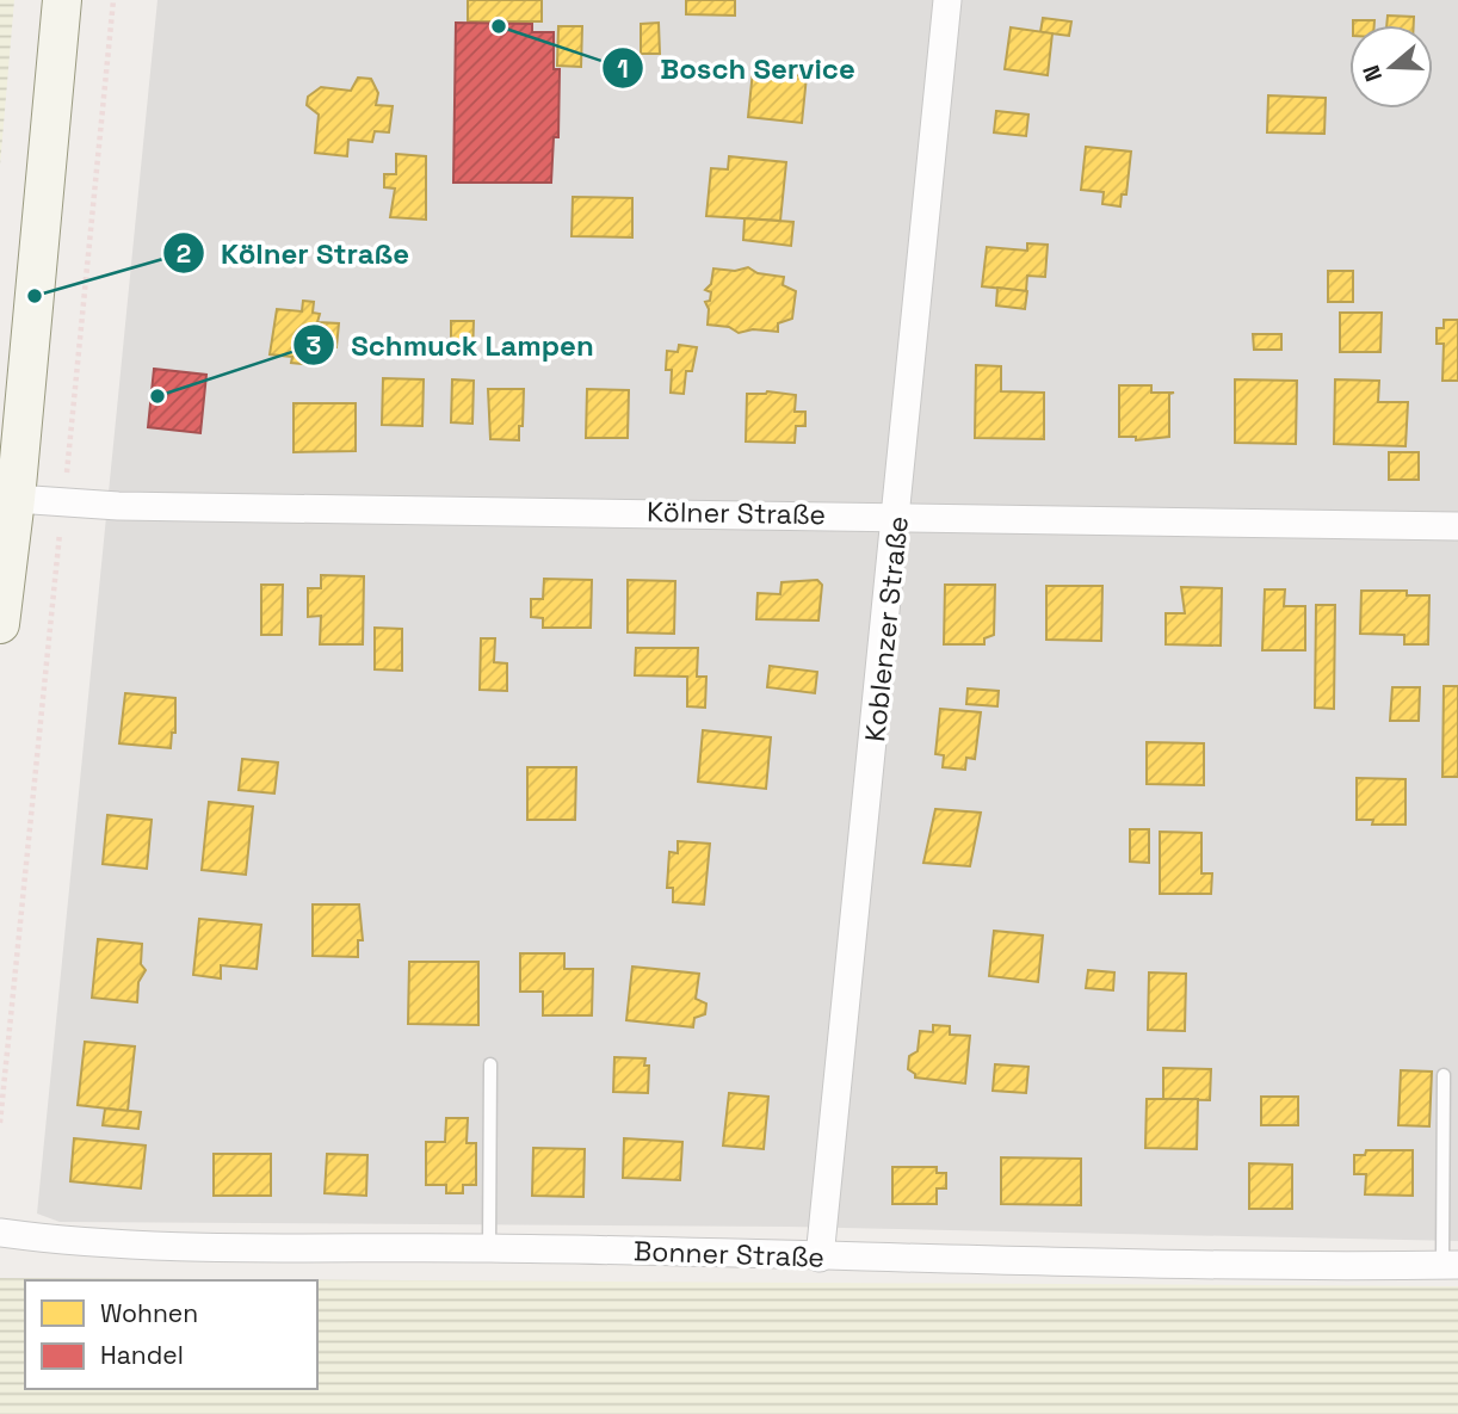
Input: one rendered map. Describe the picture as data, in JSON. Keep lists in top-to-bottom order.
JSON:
{
  "streets": {
    "street": ["Kölner Straße", "Koblenzer Straße", "Bonner Straße"]
  },
  "crossings": [
    ["Kölner Straße", "Koblenzer Straße"],
    ["Koblenzer Straße", "Bonner Straße"]
  ],
  "places": ["Bosch Service", "Kölner Straße", "Schmuck Lampen"],
  "legend": ["Wohnen", "Handel"],
  "north": "left"
}
